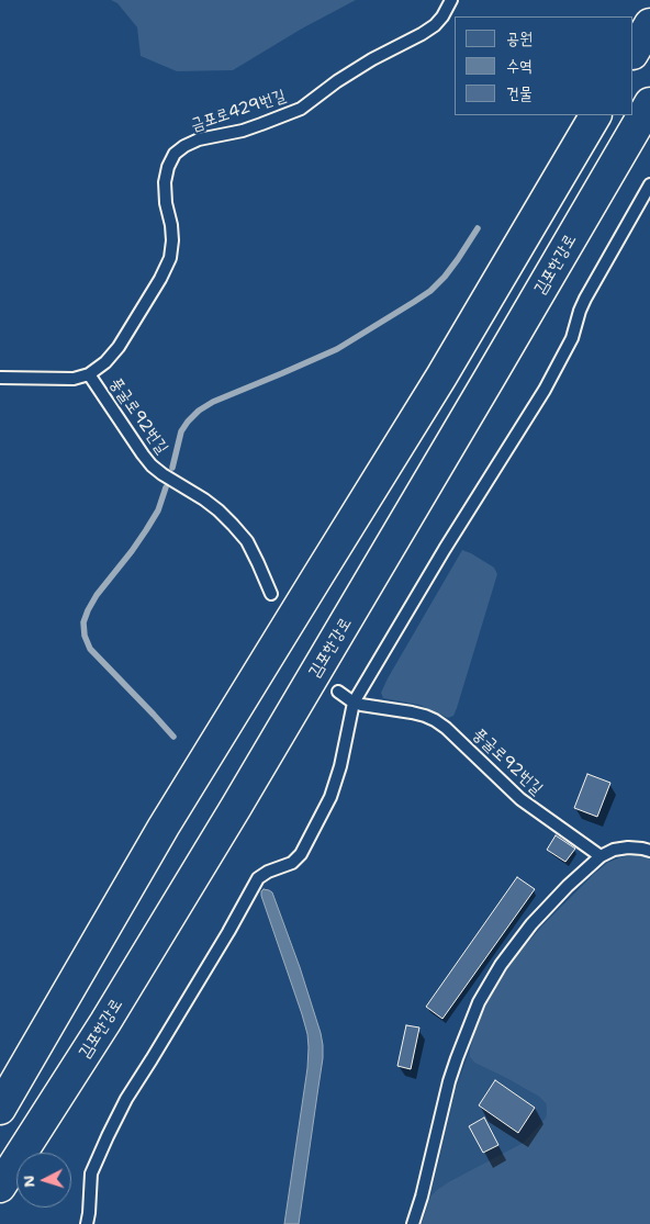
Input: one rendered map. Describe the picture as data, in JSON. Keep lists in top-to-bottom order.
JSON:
{
  "streets": {
    "highway": ["김포한강로"],
    "lane": ["금포로429번길", "풍굴로92번길"]
  },
  "crossings": [
    ["금포로429번길", "풍굴로92번길"]
  ],
  "legend": ["공원", "수역", "건물"],
  "north": "left"
}
